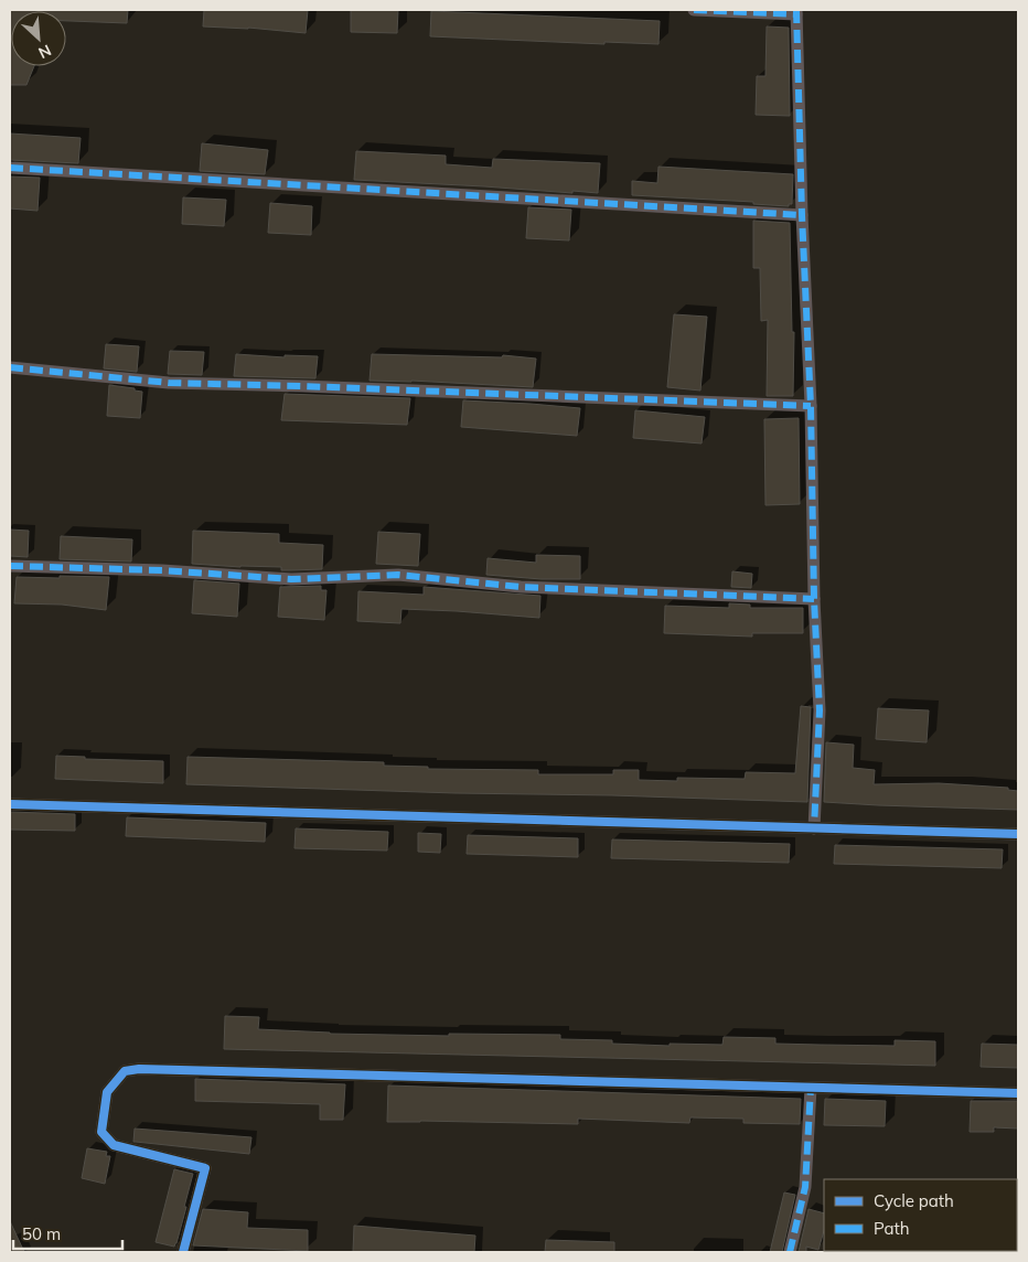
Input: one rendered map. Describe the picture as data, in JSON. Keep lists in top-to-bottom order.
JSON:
{
  "legend": ["Cycle path", "Path"],
  "scale_bar": "50 m",
  "north": "bottom right"
}
